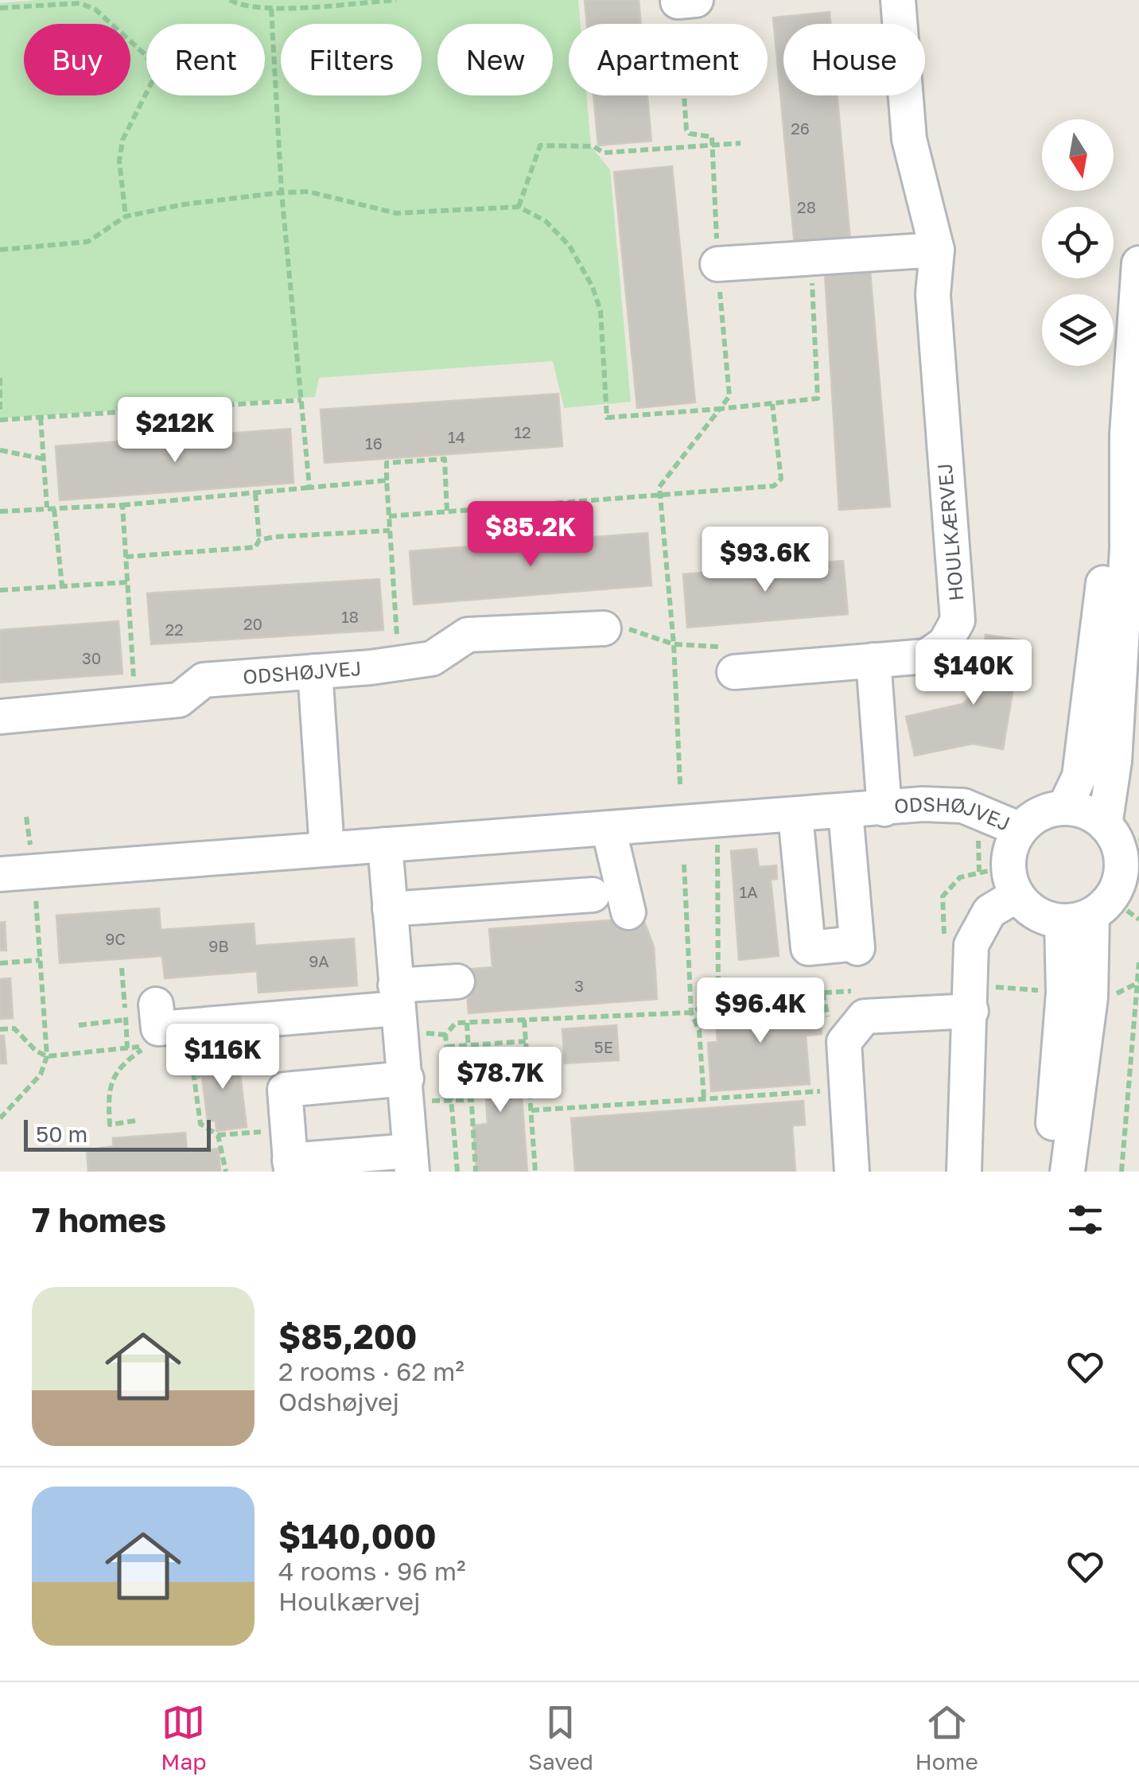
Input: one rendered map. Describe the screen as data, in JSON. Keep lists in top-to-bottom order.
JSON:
{
  "streets": {
    "street": ["HOULKÆRVEJ", "ODSHØJVEJ"]
  },
  "crossings": [
    ["HOULKÆRVEJ", "ODSHØJVEJ"]
  ],
  "house_numbers": [
    "26",
    "28",
    "12",
    "14",
    "16",
    "18",
    "20",
    "22",
    "30",
    "1A",
    "9C",
    "9B",
    "9A",
    "3",
    "5E"
  ],
  "scale_bar": "50 m",
  "north": "bottom",
  "page": {
    "chip": [
      "Buy",
      "Rent",
      "Filters",
      "New",
      "Apartment",
      "House"
    ],
    "price": [
      "$212K",
      "$85.2K",
      "$93.6K",
      "$140K",
      "$96.4K",
      "$116K",
      "$78.7K"
    ],
    "scale": "50 m",
    "heading": "7 homes",
    "list": [
      {
        "name": "$85,200",
        "note": "2 rooms · 62 m² · Odshøjvej"
      },
      {
        "name": "$140,000",
        "note": "4 rooms · 96 m² · Houlkærvej"
      }
    ],
    "tabs": ["Map", "Saved", "Home"]
  }
}
